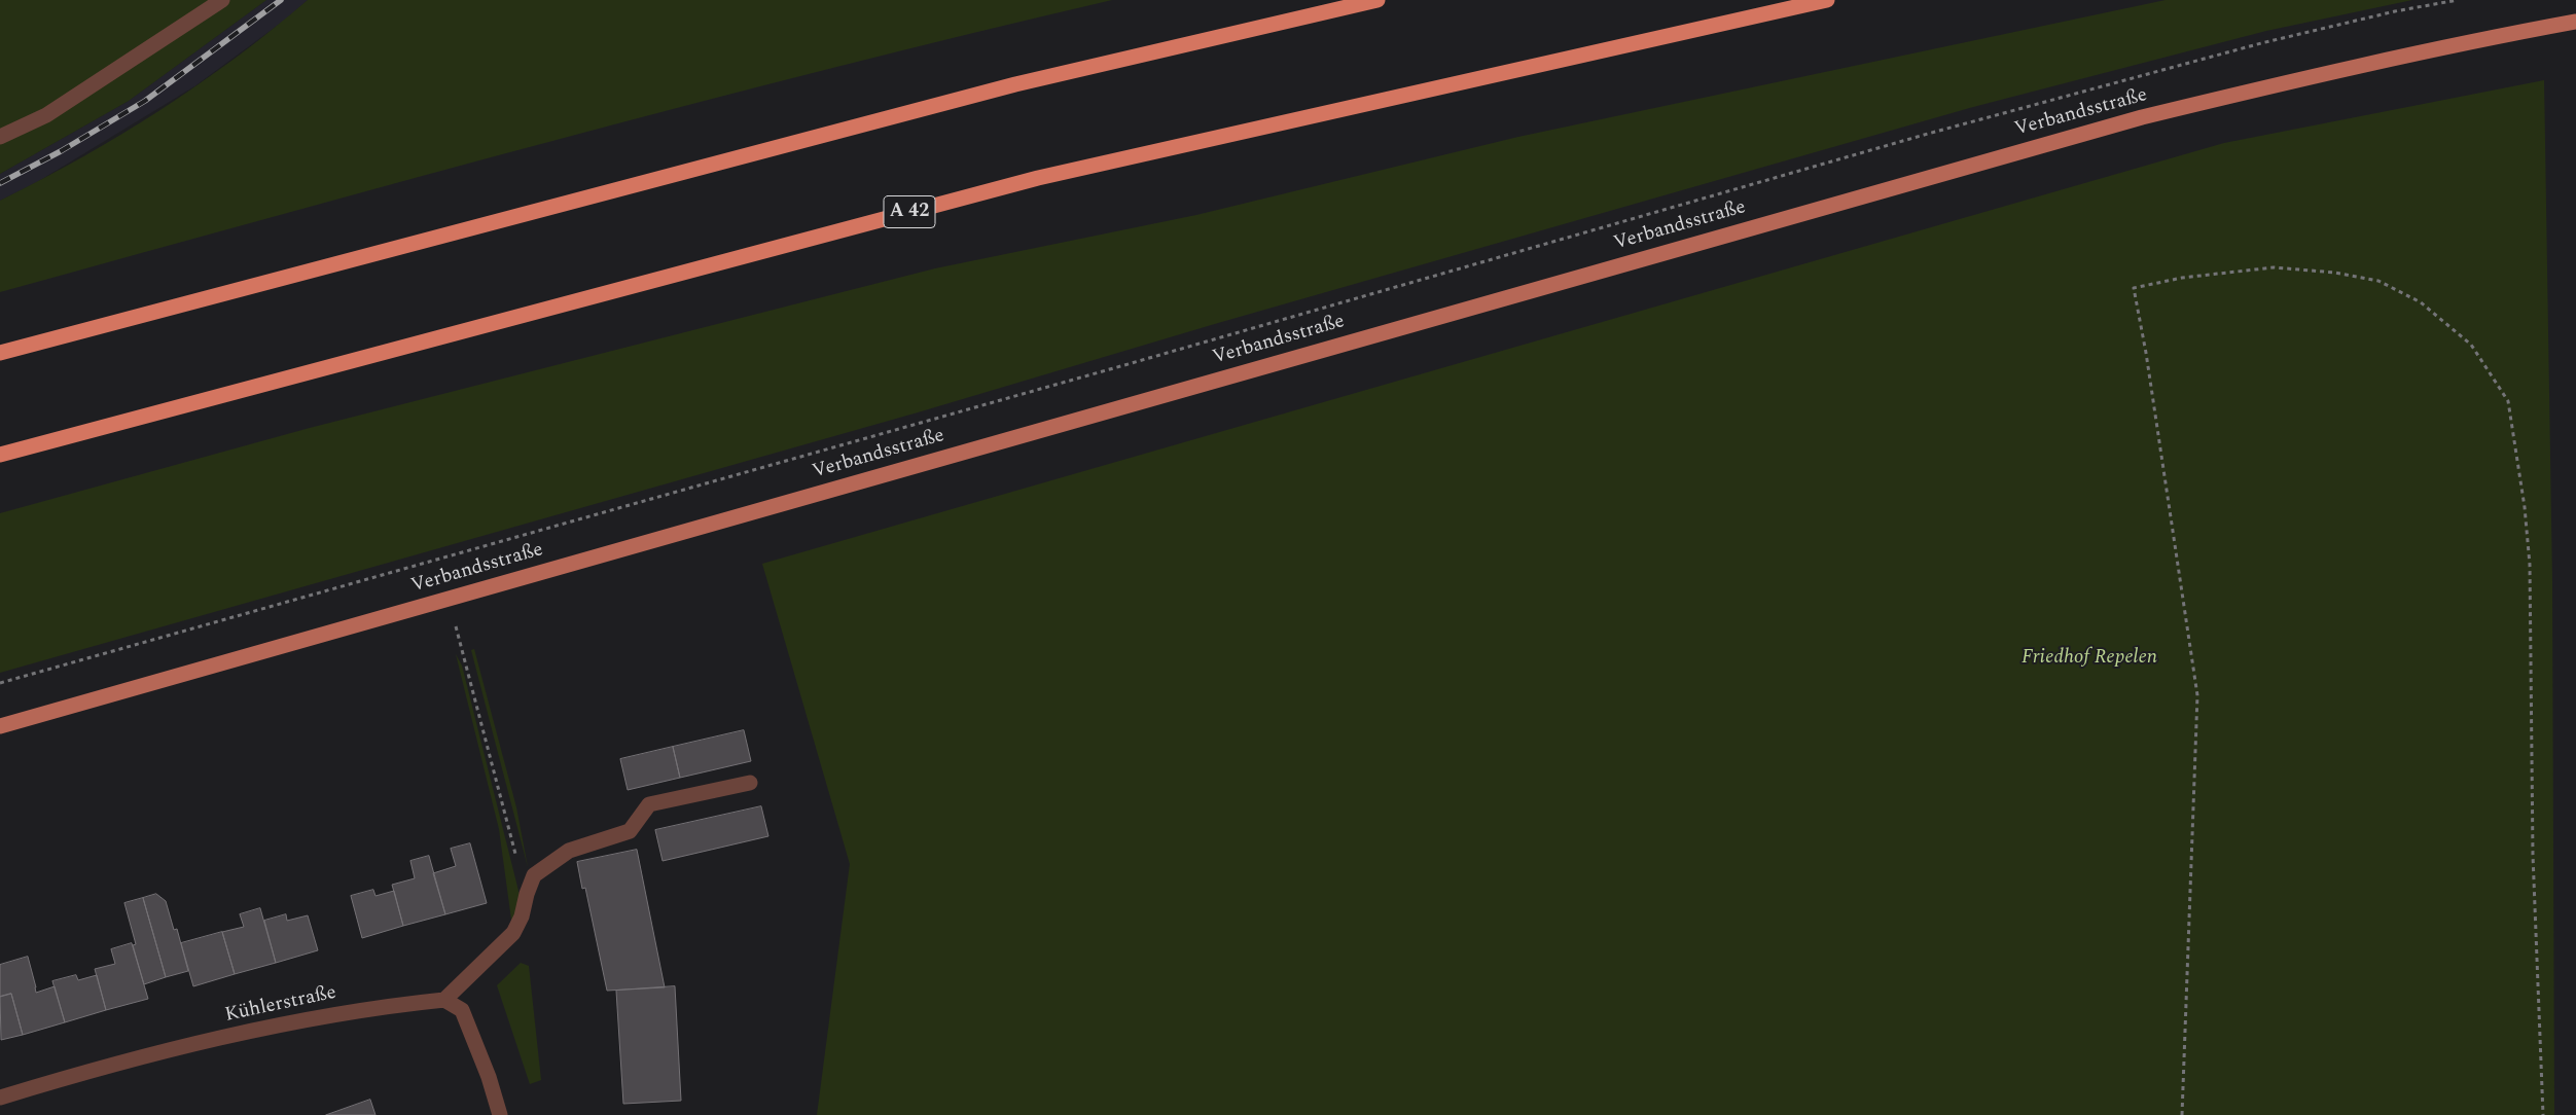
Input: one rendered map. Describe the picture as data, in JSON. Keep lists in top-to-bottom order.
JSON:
{
  "streets": {
    "highway": ["A 42"],
    "main road": ["Verbandsstraße"],
    "street": ["Kühlerstraße"]
  },
  "parks": ["Friedhof Repelen"]
}
